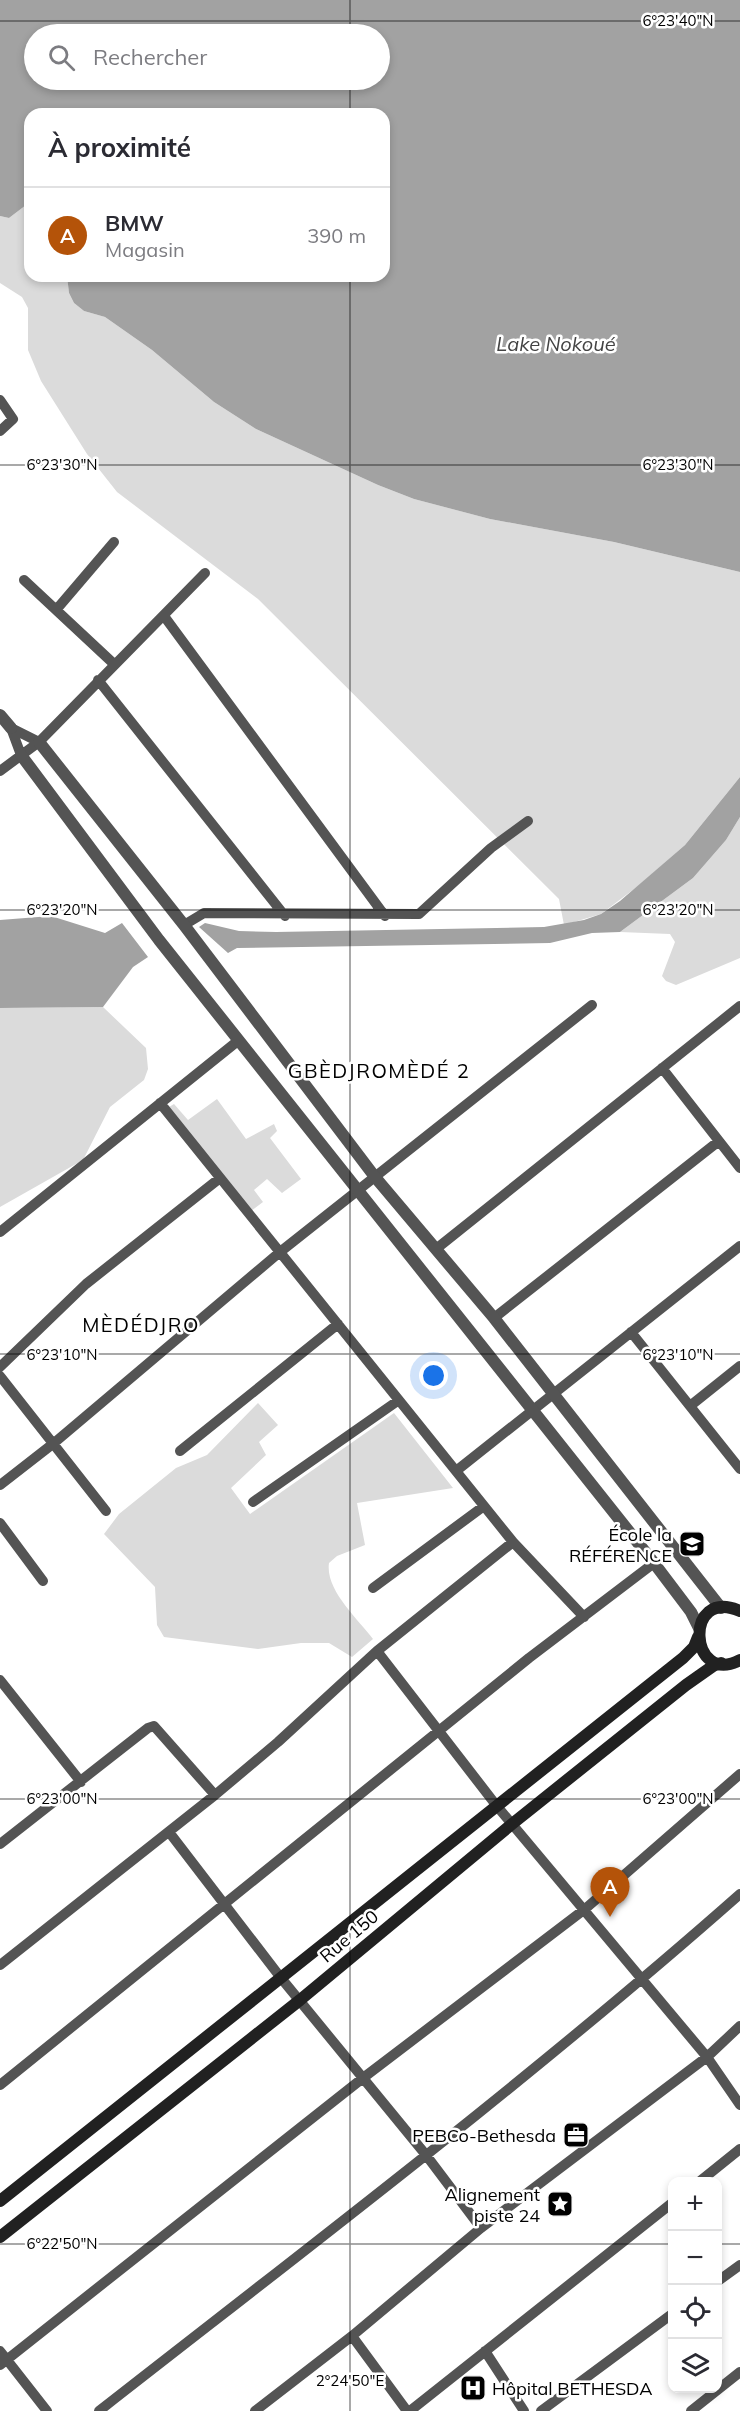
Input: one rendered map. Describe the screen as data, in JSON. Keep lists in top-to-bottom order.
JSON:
{
  "streets": {
    "main road": ["Rue 150"]
  },
  "districts": ["GBÈDJROMÈDÉ 2", "MÈDÉDJRO"],
  "water": ["Lake Nokoué"],
  "places": {
    "school or university": ["École la RÉFÉRENCE"],
    "office": ["PEBCo-Bethesda"],
    "place": ["Alignement piste 24"],
    "hospital": ["Hôpital BETHESDA"]
  },
  "page": {
    "search": "Rechercher",
    "heading": "À proximité",
    "list": [
      {
        "mark": "A",
        "name": "BMW",
        "note": "Magasin",
        "value": "390 m"
      }
    ],
    "pins": "A",
    "map_buttons": ["+", "−"]
  },
  "coordinates": [
    "6°23'40\"N",
    "6°23'30\"N",
    "6°23'20\"N",
    "6°23'10\"N",
    "6°23'00\"N",
    "6°22'50\"N",
    "2°24'50\"E"
  ]
}
